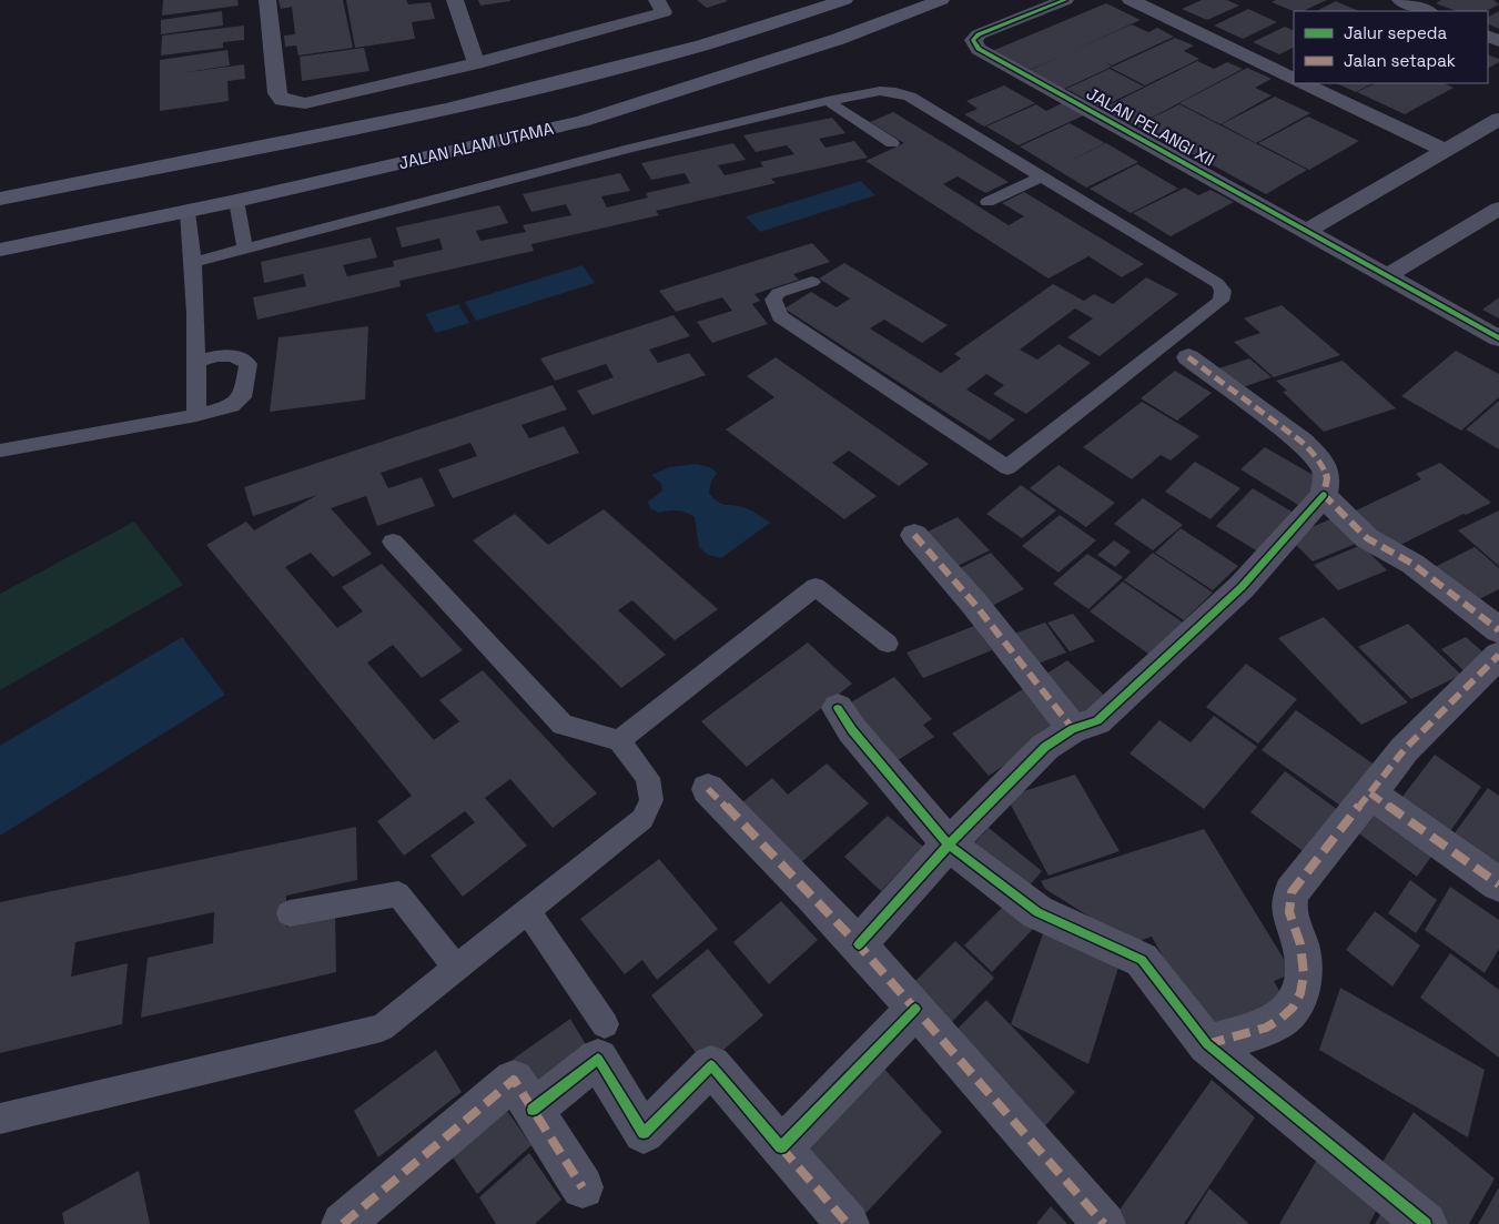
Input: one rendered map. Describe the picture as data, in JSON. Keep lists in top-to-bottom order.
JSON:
{
  "streets": {
    "main road": ["JALAN ALAM UTAMA"],
    "street": ["JALAN PELANGI XII"]
  },
  "legend": ["Jalur sepeda", "Jalan setapak"]
}
